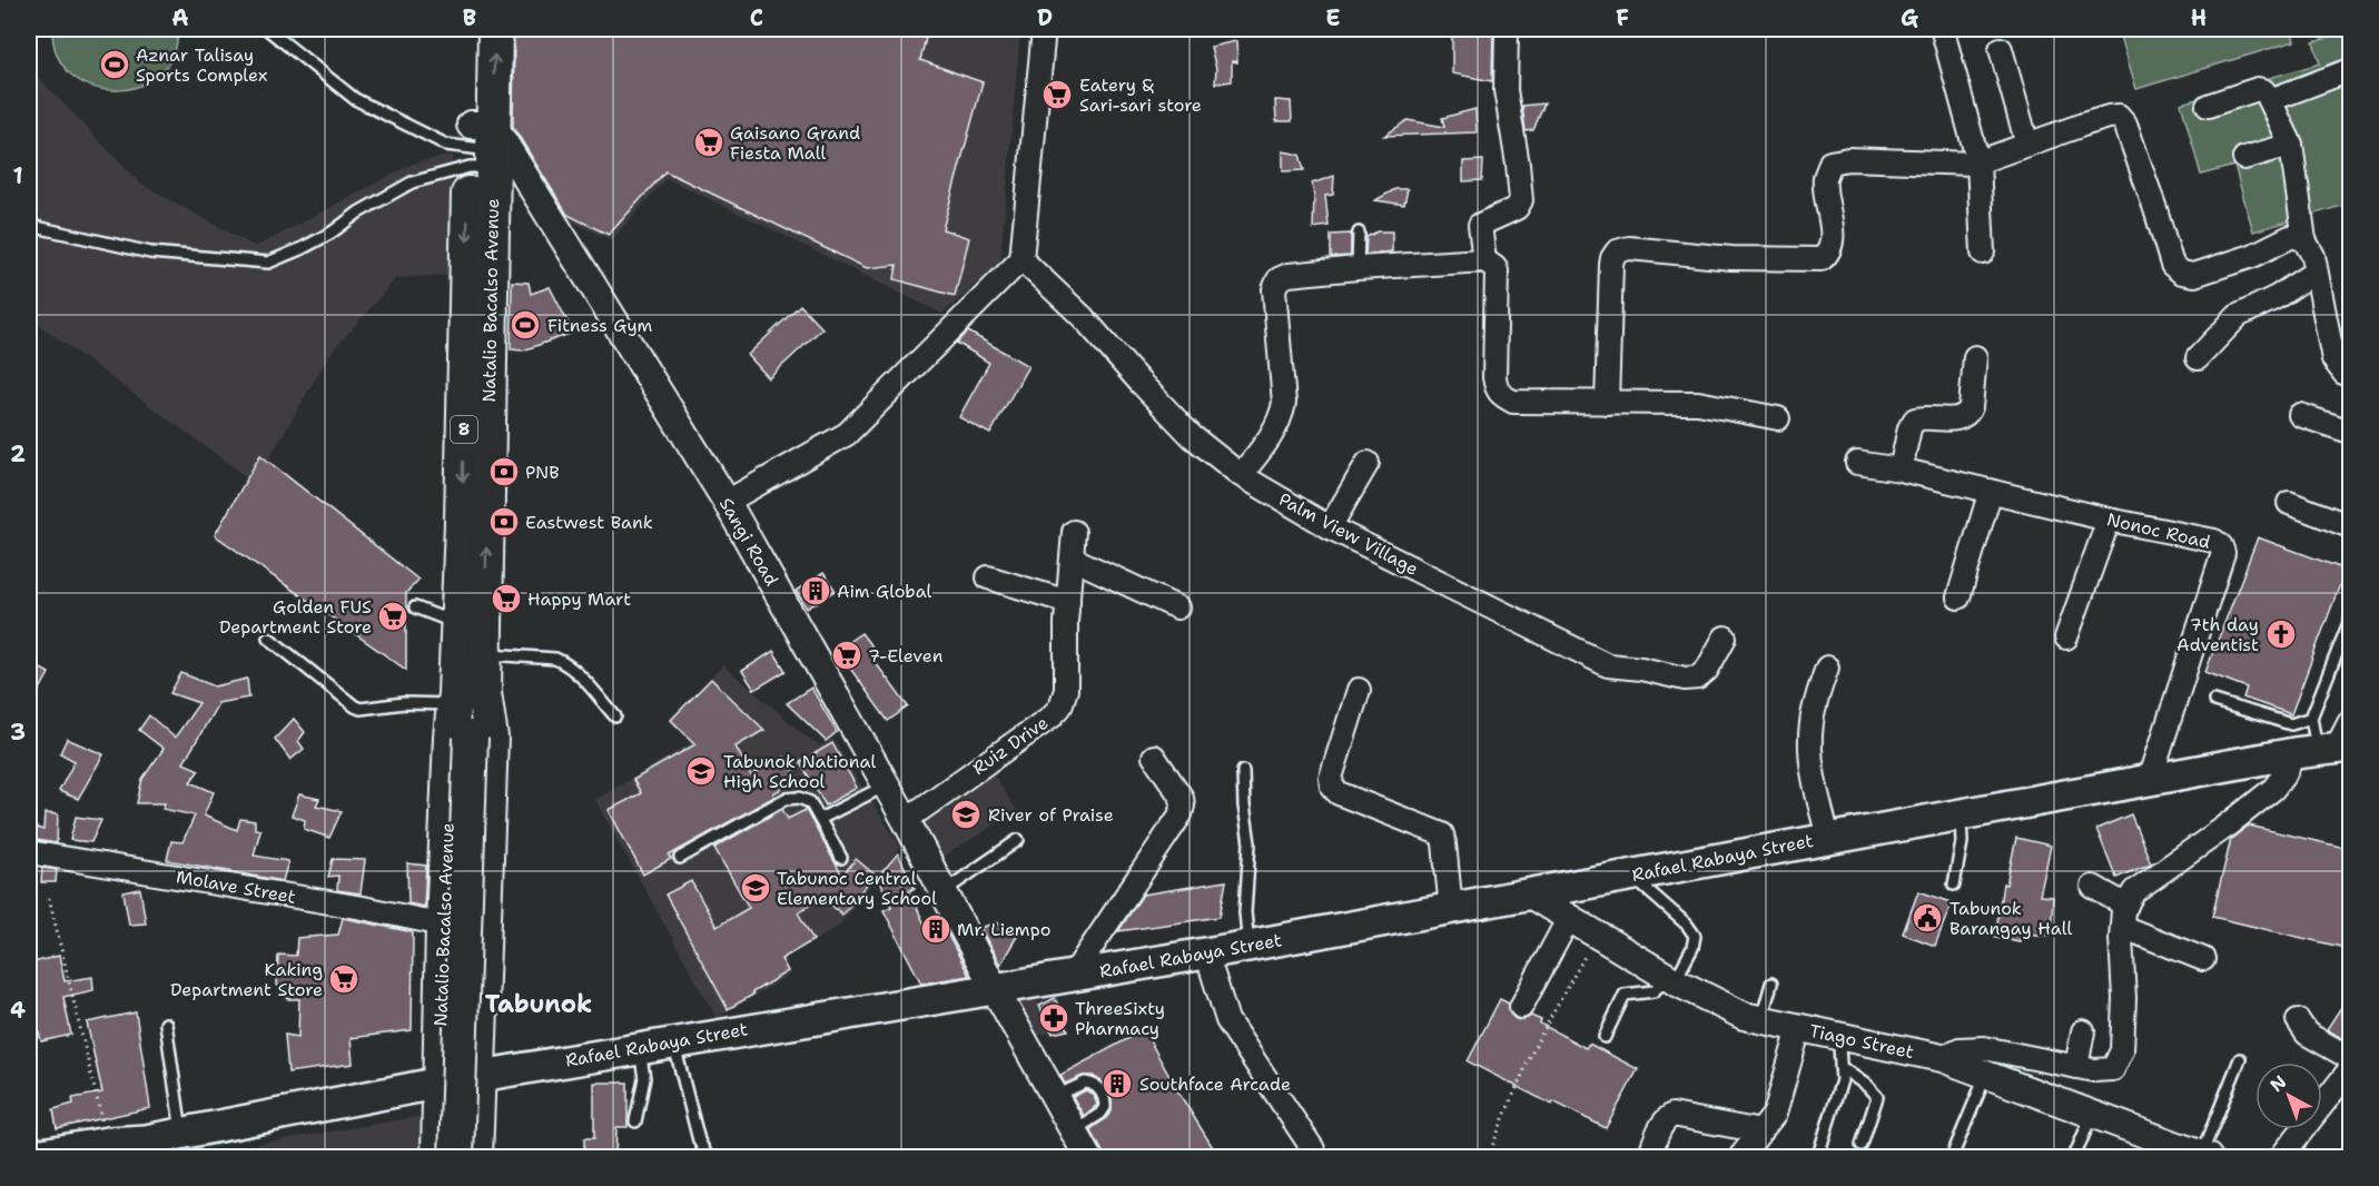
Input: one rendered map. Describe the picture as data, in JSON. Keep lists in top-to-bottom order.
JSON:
{
  "streets": {
    "main road": ["Natalio Bacalso Avenue", "8", "Rafael Rabaya Street"],
    "street": [
      "Nonoc Road",
      "Palm View Village",
      "Sangi Road",
      "Ruiz Drive",
      "Molave Street",
      "Tiago Street"
    ]
  },
  "crossings": [
    ["Natalio Bacalso Avenue", "Sangi Road"],
    ["Natalio Bacalso Avenue", "Rafael Rabaya Street"],
    ["Natalio Bacalso Avenue", "Molave Street"],
    ["Nonoc Road", "Rafael Rabaya Street"],
    ["Sangi Road", "Ruiz Drive"],
    ["Sangi Road", "Rafael Rabaya Street"],
    ["Rafael Rabaya Street", "Tiago Street"]
  ],
  "districts": ["Tabunok"],
  "places": {
    "sports": ["Aznar Talisay Sports Complex", "Fitness Gym"],
    "supermarket": [
      "Eatery & Sari-sari store",
      "Gaisano Grand Fiesta Mall",
      "Happy Mart",
      "Golden FUS Department Store",
      "7-Eleven",
      "Kaking Department Store"
    ],
    "bank": ["PNB", "Eastwest Bank"],
    "building": ["Aim Global", "Mr. Liempo", "Southface Arcade"],
    "church": ["7th day Adventist"],
    "school or university": ["Tabunok National High School", "River of Praise", "Tabunoc Central Elementary School"],
    "public building": ["Tabunok Barangay Hall"],
    "pharmacy": ["ThreeSixty Pharmacy"]
  },
  "north": "top left",
  "grid": {
    "columns": [
      "A",
      "B",
      "C",
      "D",
      "E",
      "F",
      "G",
      "H"
    ],
    "rows": [
      "1",
      "2",
      "3",
      "4"
    ]
  }
}
